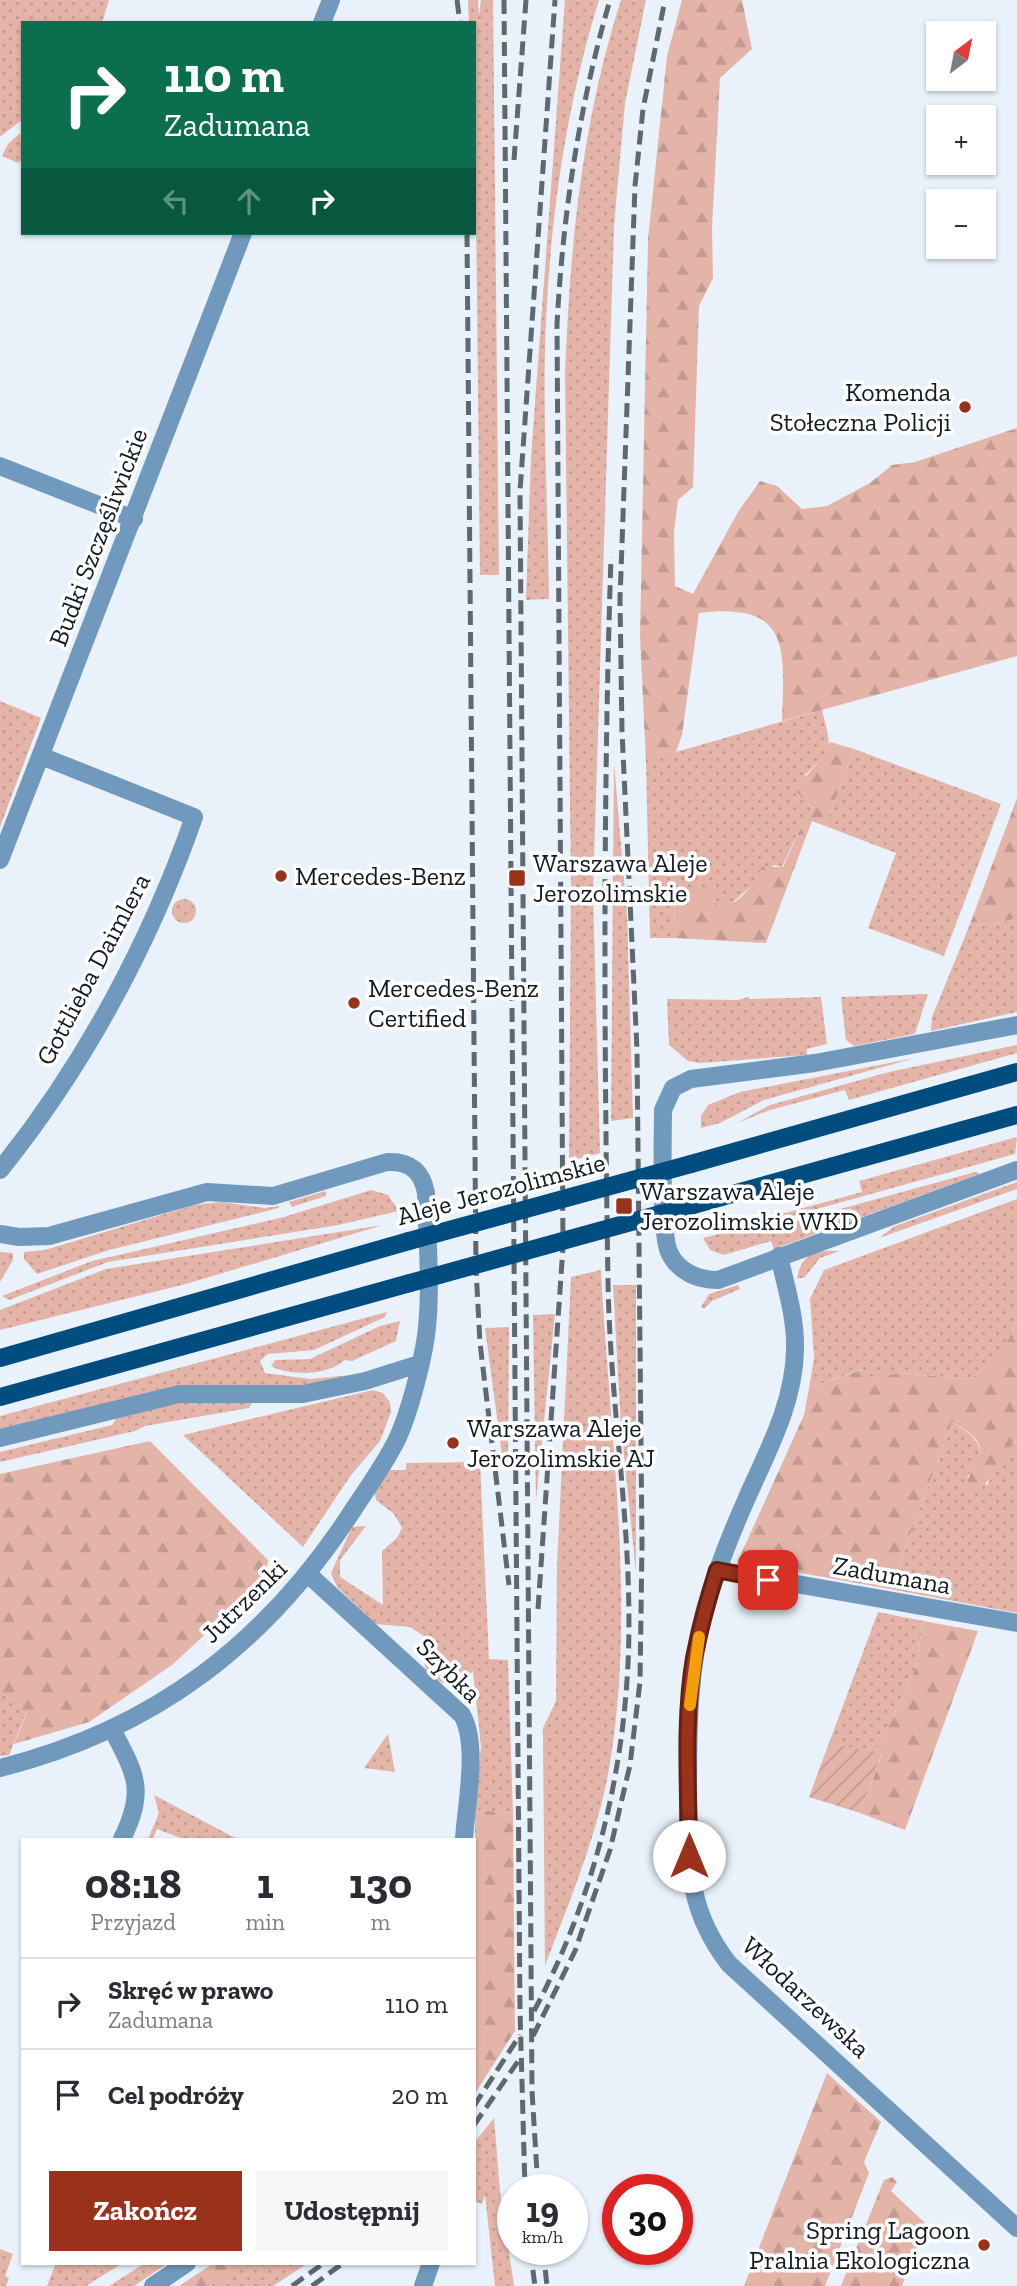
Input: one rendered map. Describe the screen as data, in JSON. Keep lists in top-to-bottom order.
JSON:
{
  "streets": {
    "main road": ["Aleje Jerozolimskie"],
    "street": [
      "Budki Szczęśliwickie",
      "Gottlieba Daimlera",
      "Zadumana",
      "Jutrzenki",
      "Szybka",
      "Włodarzewska"
    ]
  },
  "crossings": [
    ["Budki Szczęśliwickie", "Gottlieba Daimlera"],
    ["Zadumana", "Włodarzewska"],
    ["Jutrzenki", "Szybka"]
  ],
  "places": {
    "other": [
      "Komenda Stołeczna Policji",
      "Mercedes-Benz",
      "Mercedes-Benz Certified",
      "Warszawa Aleje Jerozolimskie AJ",
      "Spring Lagoon Pralnia Ekologiczna"
    ],
    "transit": ["Warszawa Aleje Jerozolimskie", "Warszawa Aleje Jerozolimskie WKD"]
  },
  "north": "top right",
  "page": {
    "map_buttons": ["+", "−"],
    "turn": ["110 m", "Zadumana"],
    "eta": [
      "08:18",
      "Przyjazd",
      "1",
      "min",
      "130",
      "m"
    ],
    "list": [
      {
        "name": "Skręć w prawo",
        "note": "Zadumana",
        "value": "110 m"
      },
      {
        "name": "Cel podróży",
        "value": "20 m"
      }
    ],
    "buttons": ["Zakończ", "Udostępnij"],
    "speed": "19 km/h",
    "limit": "30"
  }
}
